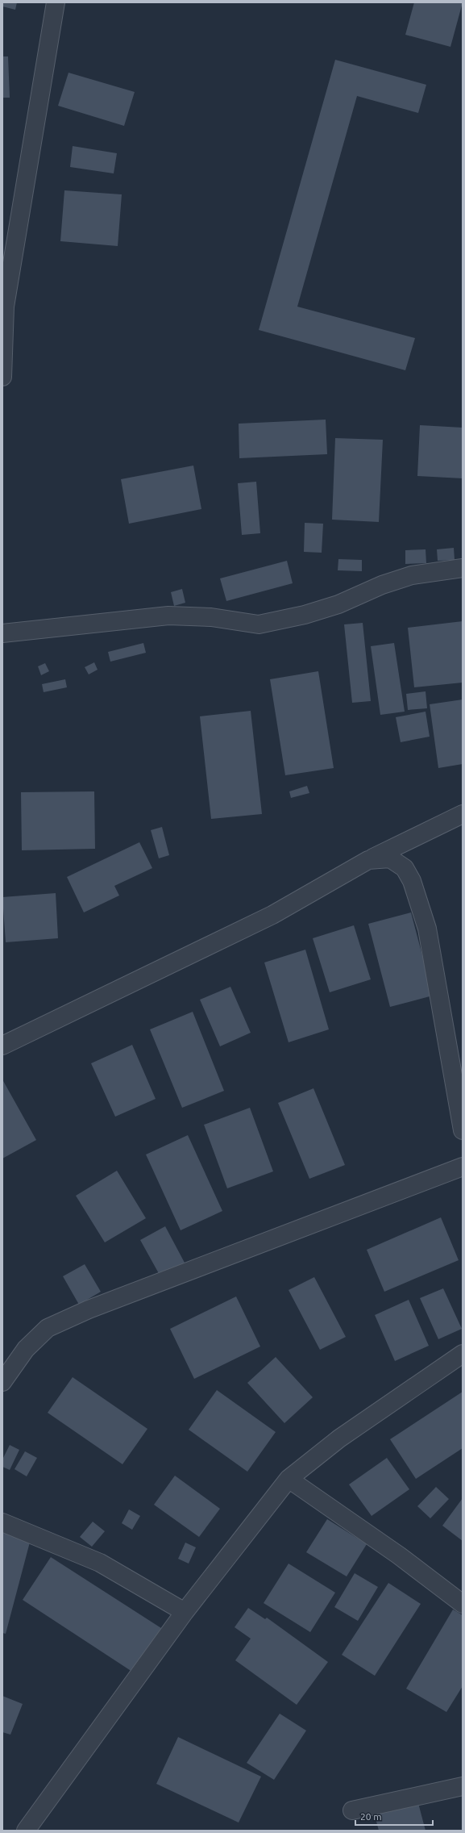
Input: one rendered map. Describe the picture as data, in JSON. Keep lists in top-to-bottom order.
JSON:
{
  "scale_bar": "20 m"
}
